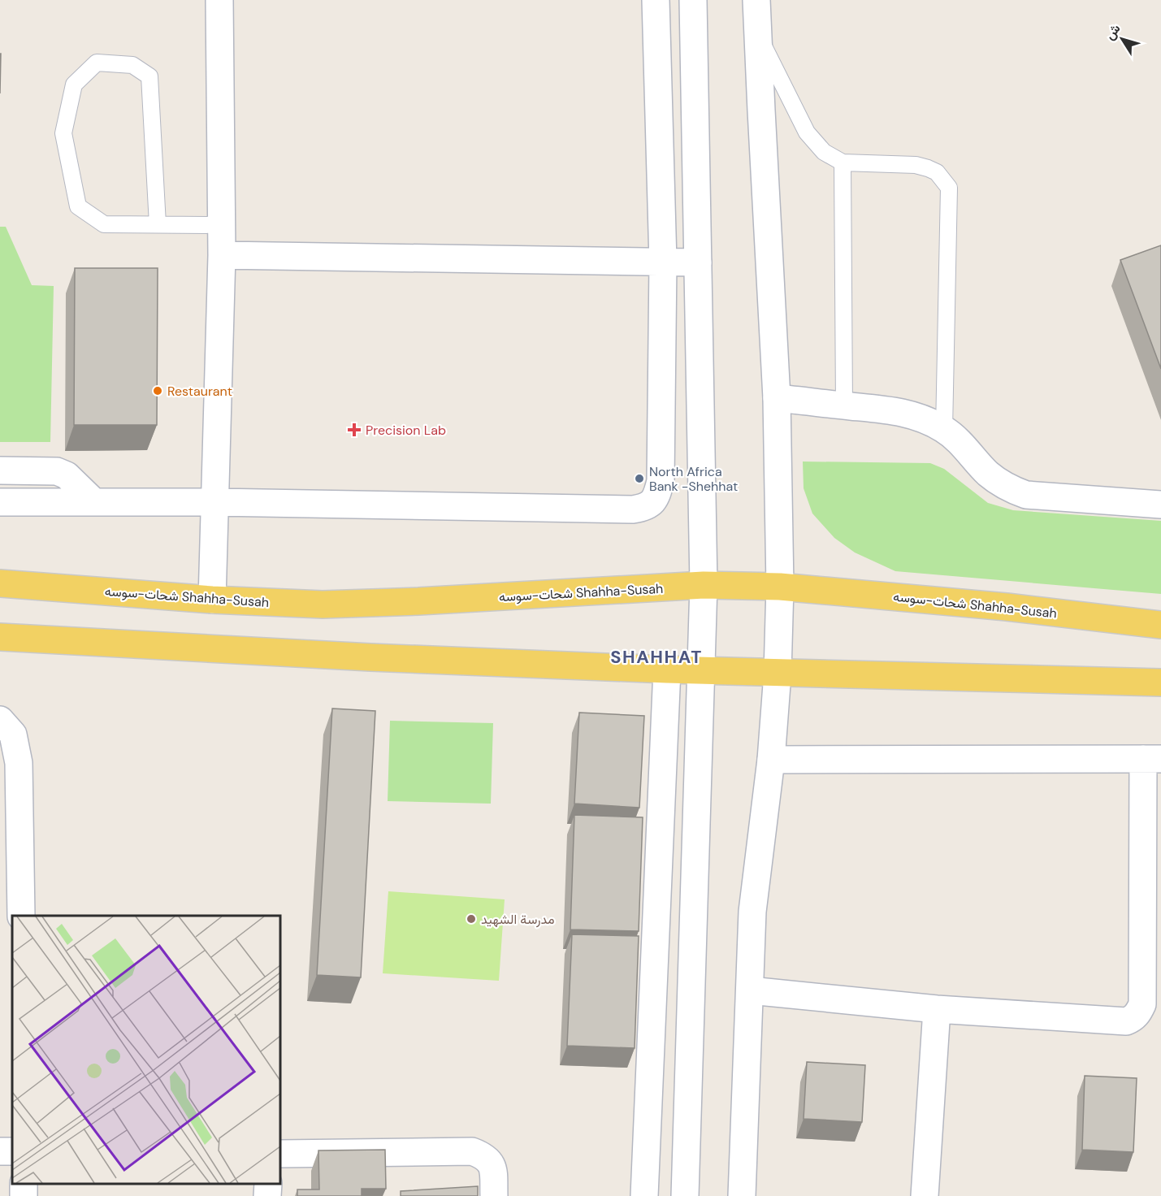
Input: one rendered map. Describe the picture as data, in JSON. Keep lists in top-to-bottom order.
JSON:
{
  "streets": {
    "main road": ["شحات-سوسه Shahha-Susah"]
  },
  "districts": ["SHAHHAT"],
  "places": {
    "other": ["Restaurant", "North Africa Bank -Shehhat", "مدرسة الشهيد"],
    "health": ["Precision Lab"]
  },
  "north": "top left"
}
